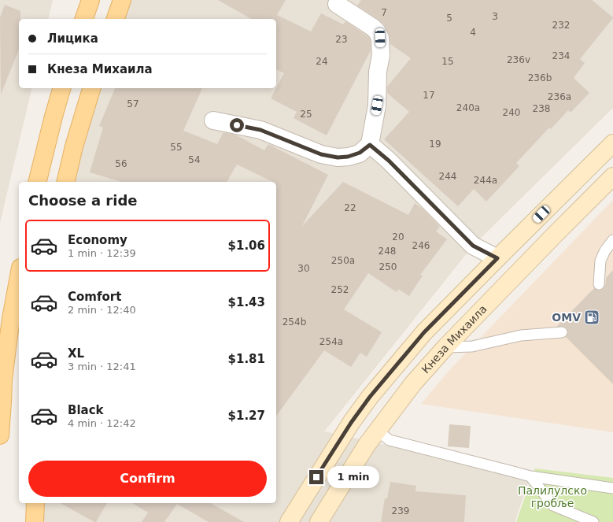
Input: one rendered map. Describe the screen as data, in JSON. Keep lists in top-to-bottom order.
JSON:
{
  "streets": {
    "main road": ["Кнеза Михаила"]
  },
  "parks": ["Палилулско гробље"],
  "places": {
    "fuel station": ["OMV"]
  },
  "house_numbers": [
    "7",
    "3",
    "5",
    "232",
    "4",
    "23",
    "234",
    "236v",
    "24",
    "15",
    "236b",
    "17",
    "236a",
    "57",
    "240a",
    "238",
    "240",
    "25",
    "19",
    "55",
    "54",
    "56",
    "244",
    "244a",
    "22",
    "20",
    "246",
    "248",
    "250a",
    "250",
    "30",
    "252",
    "254b",
    "254a",
    "239"
  ],
  "page": {
    "banner": ["Лицика", "Кнеза Михаила"],
    "heading": "Choose a ride",
    "list": [
      {
        "name": "Economy",
        "note": "1 min · 12:39",
        "value": "$1.06"
      },
      {
        "name": "Comfort",
        "note": "2 min · 12:40",
        "value": "$1.43"
      },
      {
        "name": "XL",
        "note": "3 min · 12:41",
        "value": "$1.81"
      },
      {
        "name": "Black",
        "note": "4 min · 12:42",
        "value": "$1.27"
      }
    ],
    "buttons": "Confirm",
    "bubble": "1 min"
  }
}
